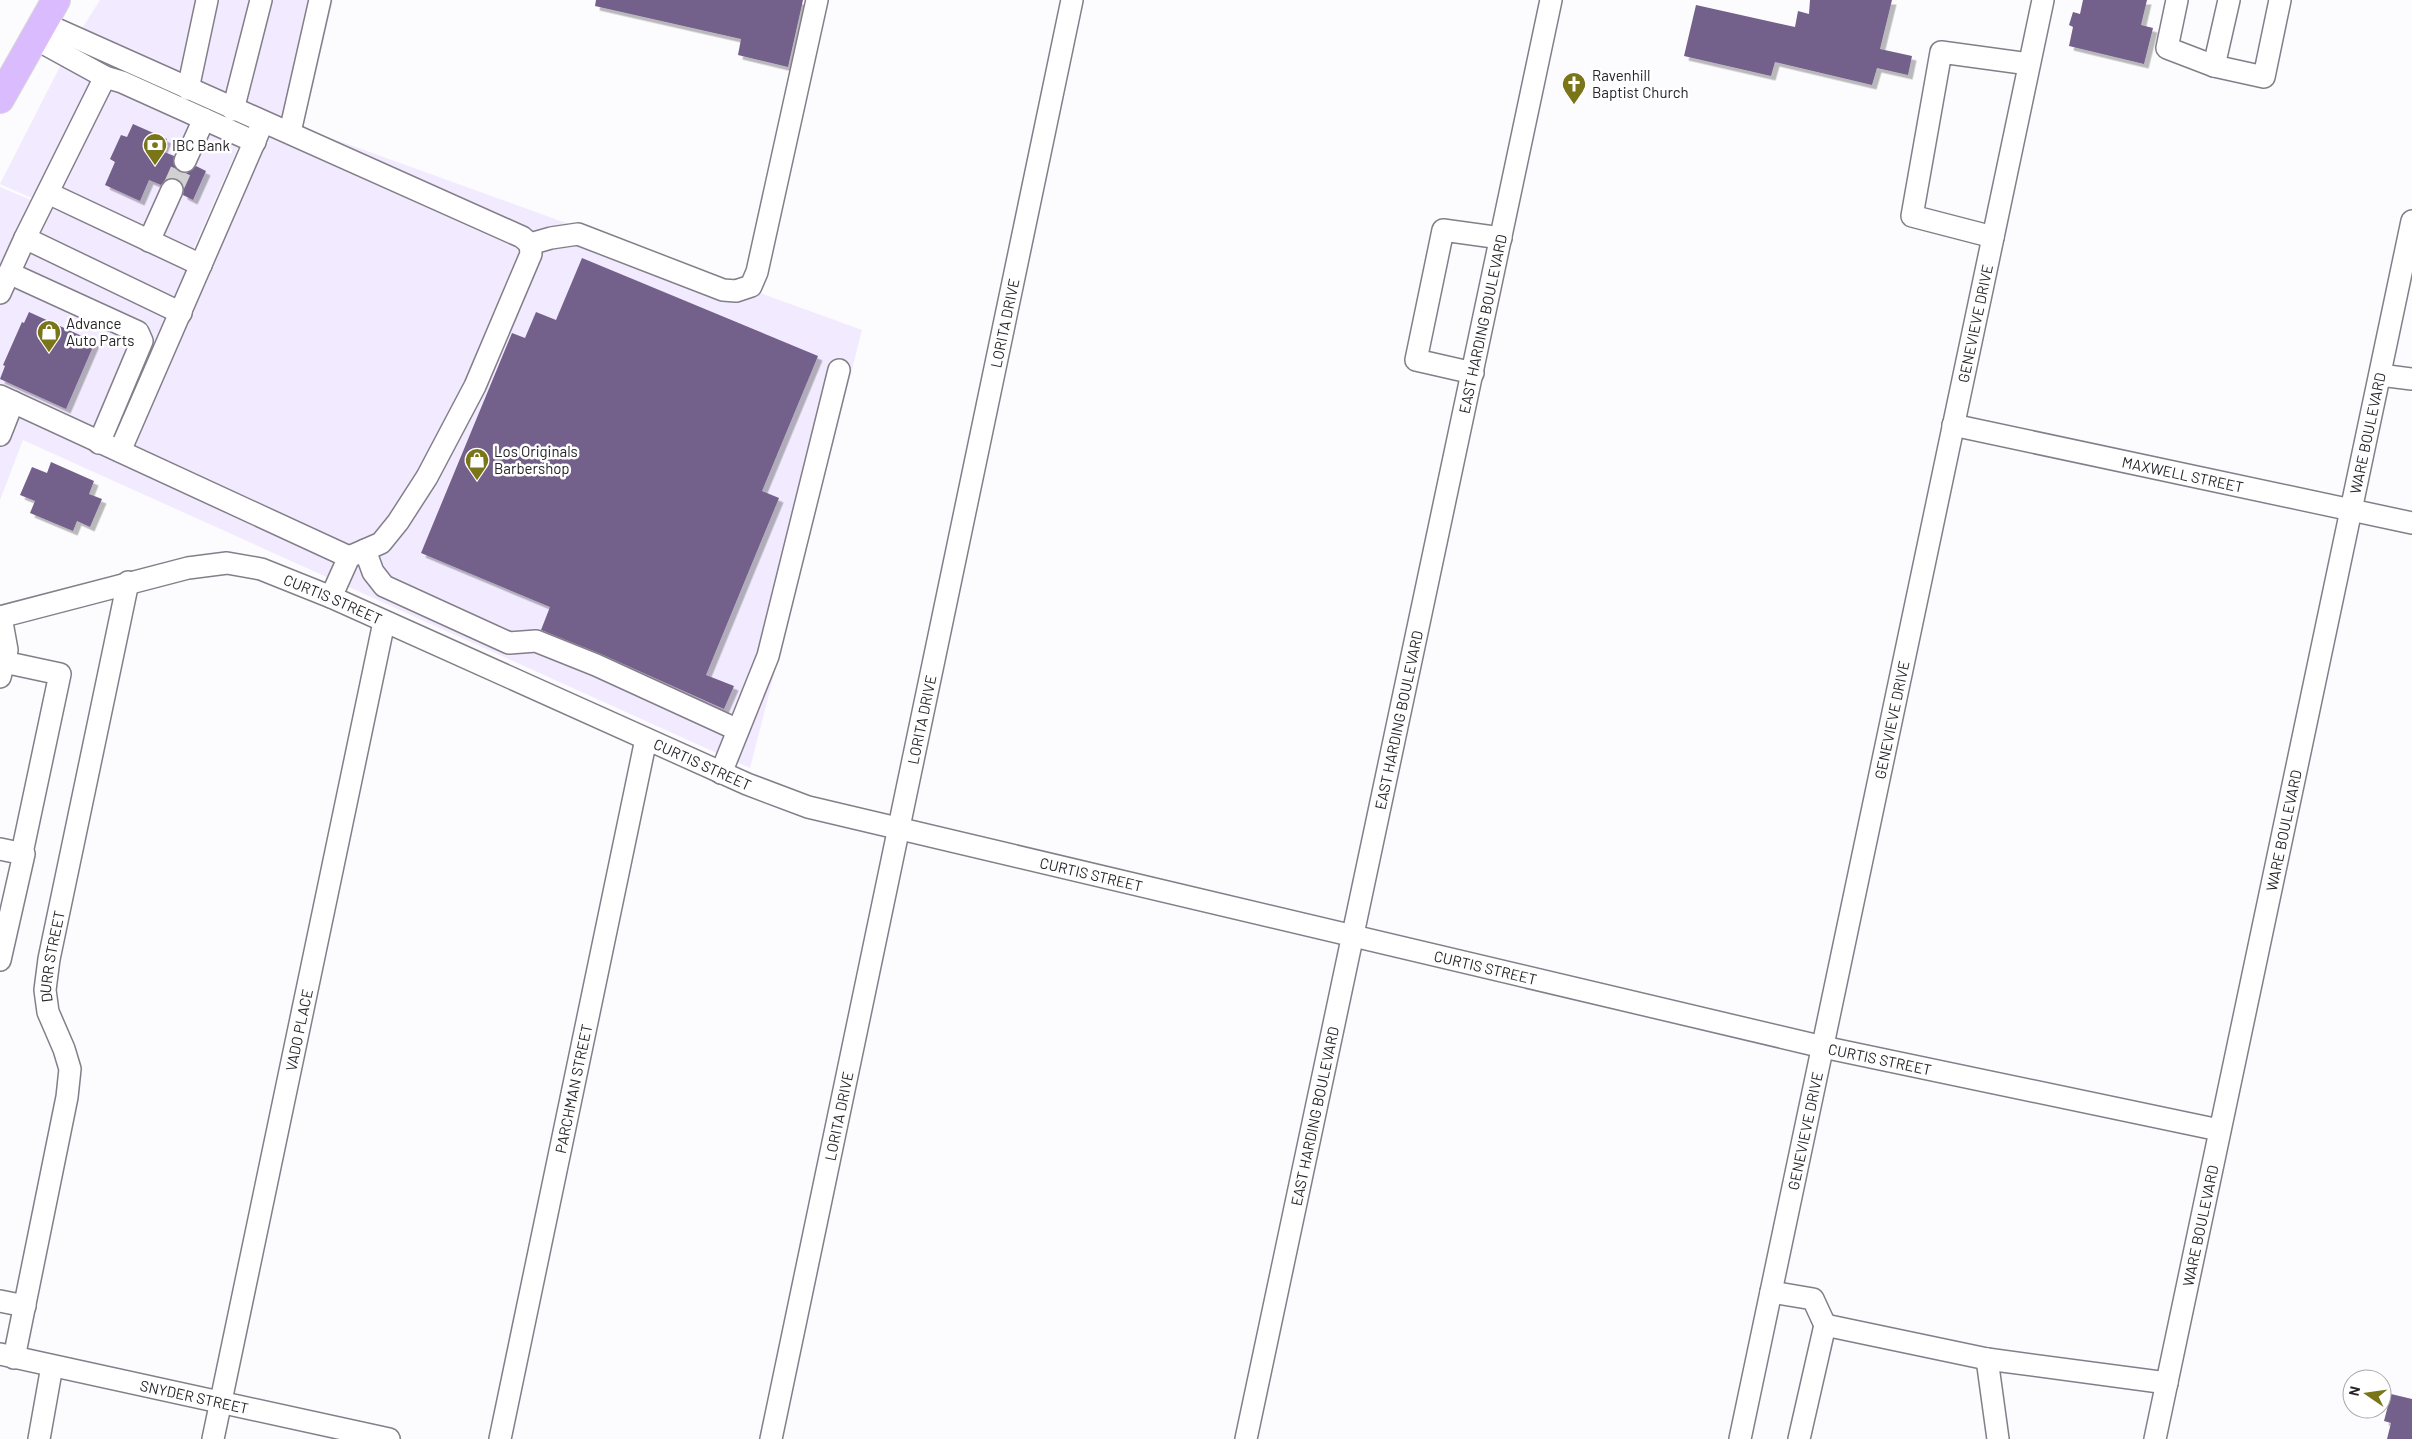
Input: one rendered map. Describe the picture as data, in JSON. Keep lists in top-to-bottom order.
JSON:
{
  "streets": {
    "street": [
      "LORITA DRIVE",
      "EAST HARDING BOULEVARD",
      "GENEVIEVE DRIVE",
      "WARE BOULEVARD",
      "MAXWELL STREET",
      "CURTIS STREET",
      "DURR STREET",
      "VADO PLACE",
      "PARCHMAN STREET",
      "SNYDER STREET"
    ]
  },
  "crossings": [
    ["LORITA DRIVE", "CURTIS STREET"],
    ["EAST HARDING BOULEVARD", "CURTIS STREET"],
    ["GENEVIEVE DRIVE", "MAXWELL STREET"],
    ["GENEVIEVE DRIVE", "CURTIS STREET"],
    ["WARE BOULEVARD", "MAXWELL STREET"],
    ["WARE BOULEVARD", "CURTIS STREET"],
    ["CURTIS STREET", "DURR STREET"],
    ["CURTIS STREET", "VADO PLACE"],
    ["CURTIS STREET", "PARCHMAN STREET"],
    ["DURR STREET", "SNYDER STREET"],
    ["VADO PLACE", "SNYDER STREET"]
  ],
  "places": {
    "church": ["Ravenhill Baptist Church"],
    "bank": ["IBC Bank"],
    "shop": ["Advance Auto Parts", "Los Originals Barbershop"]
  },
  "north": "left"
}
